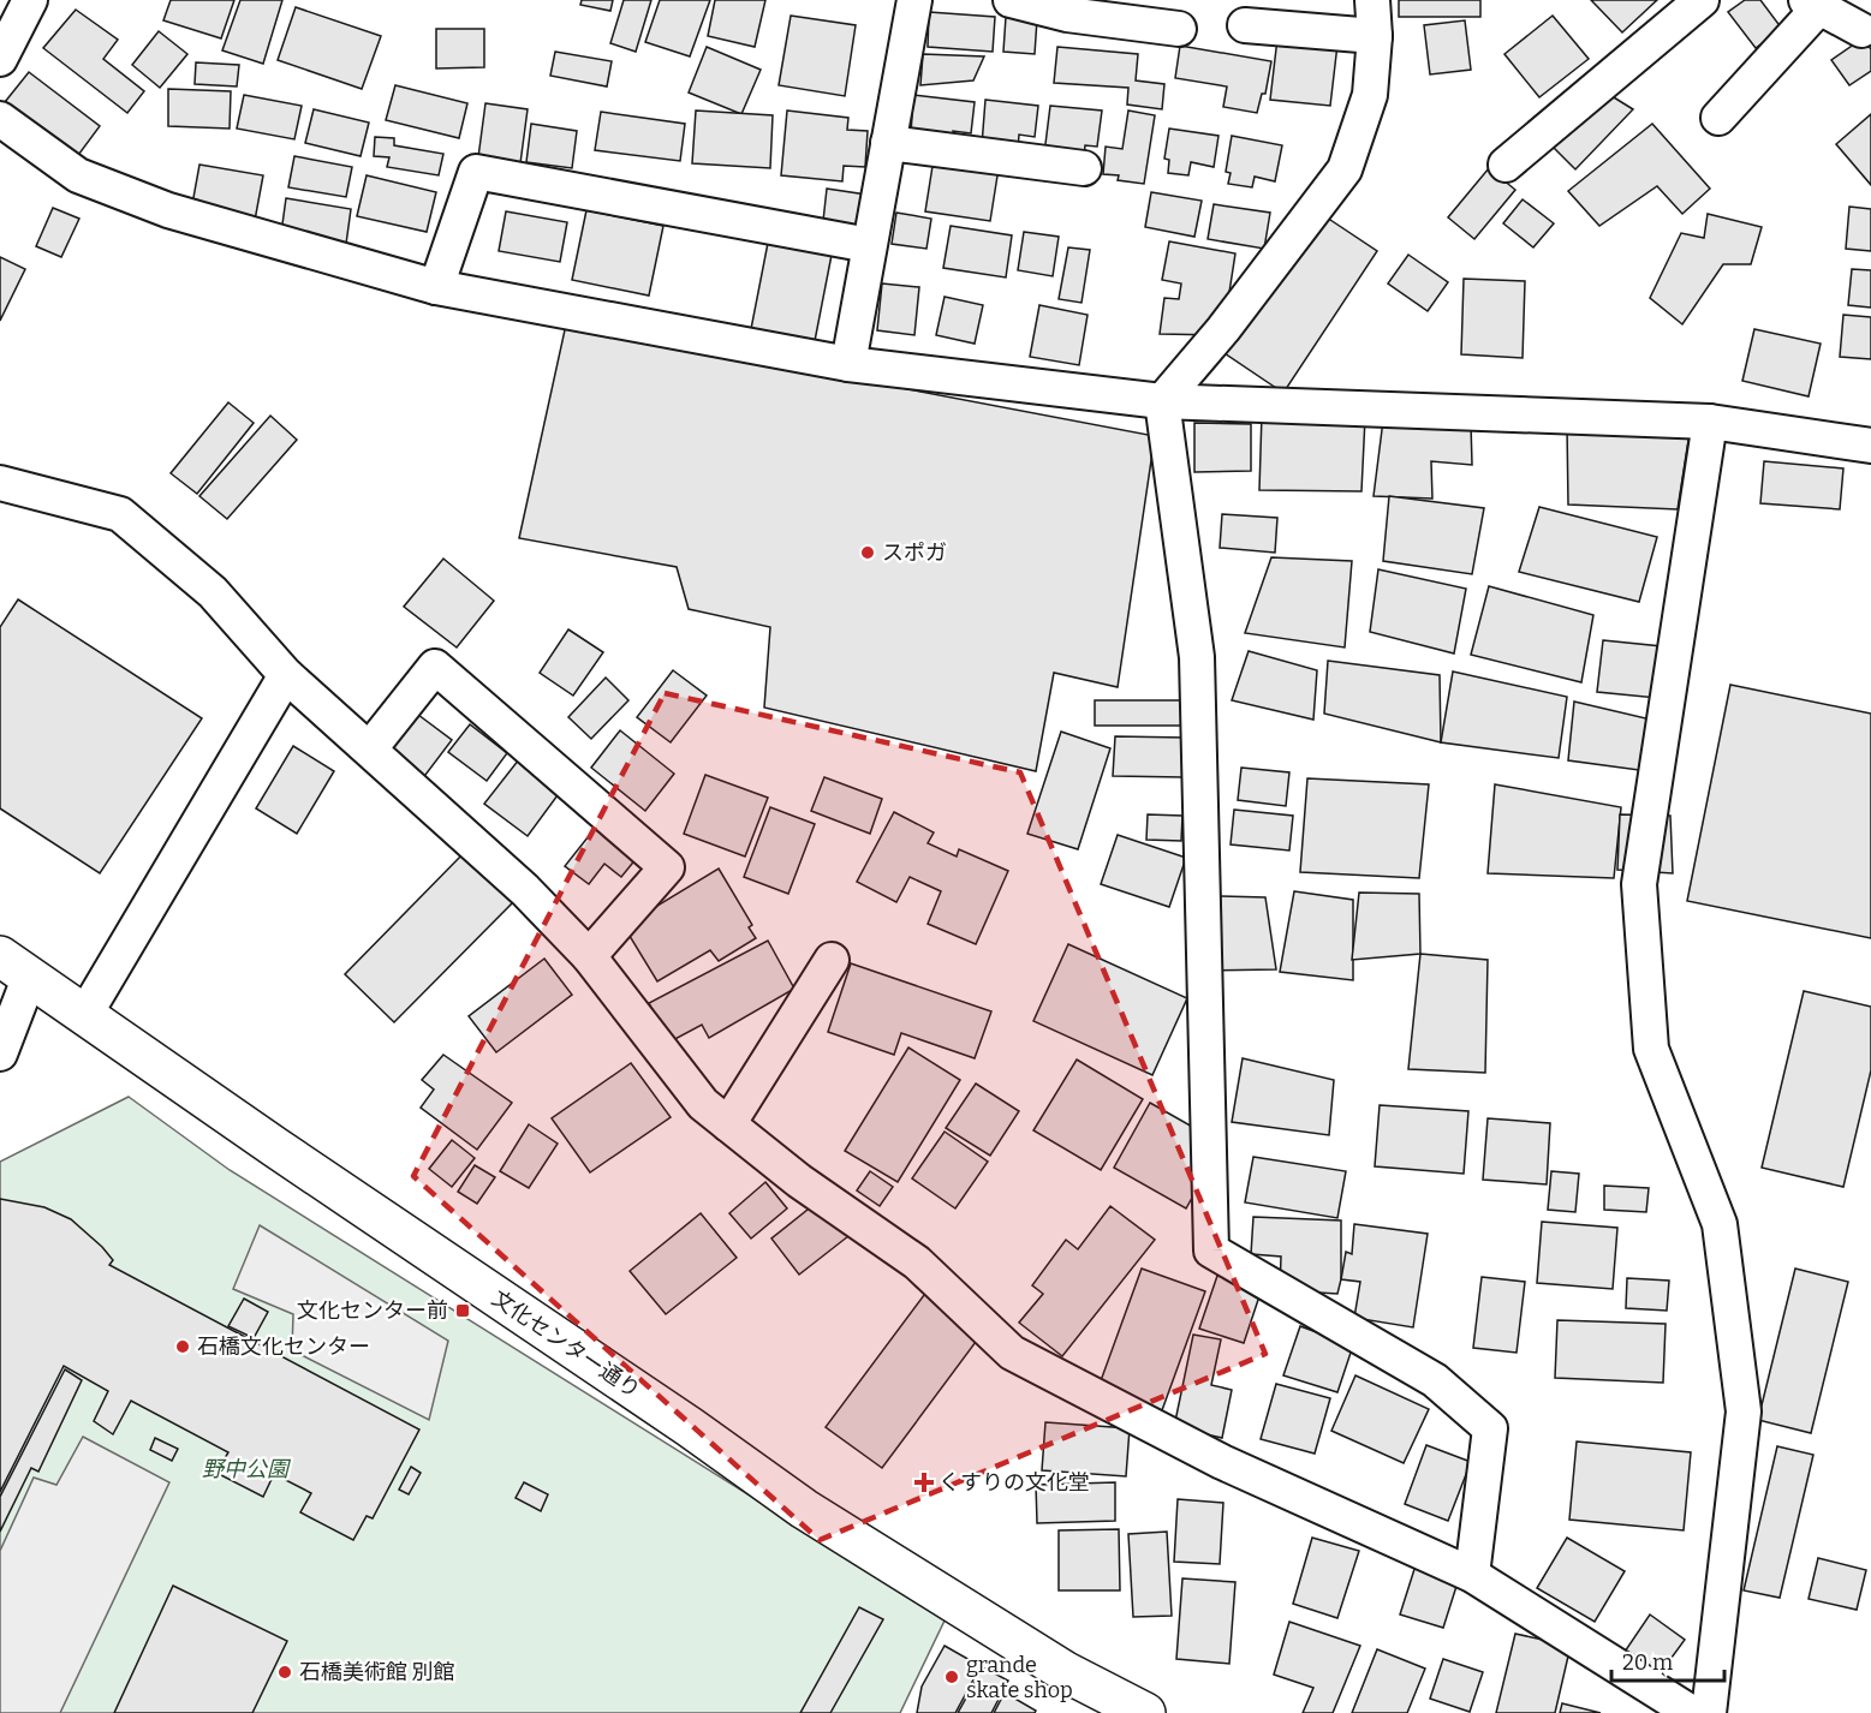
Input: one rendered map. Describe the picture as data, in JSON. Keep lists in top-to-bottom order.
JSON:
{
  "streets": {
    "highway": ["文化センター通り"]
  },
  "parks": ["野中公園"],
  "places": {
    "other": [
      "スポガ",
      "石橋文化センター",
      "石橋美術館 別館",
      "grande skate shop"
    ],
    "transit": ["文化センター前"],
    "health": ["くすりの文化堂"]
  },
  "scale_bar": "20 m"
}
